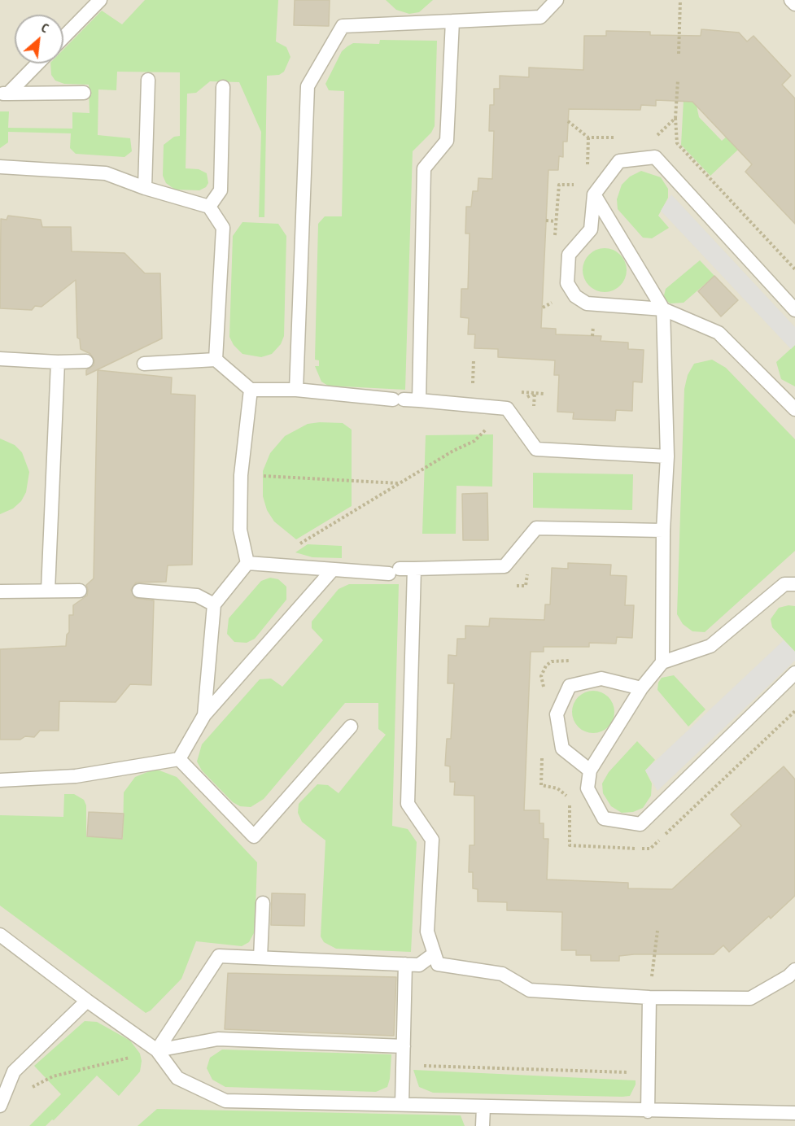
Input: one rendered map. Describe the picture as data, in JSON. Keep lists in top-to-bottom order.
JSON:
{
  "north": "top right"
}
